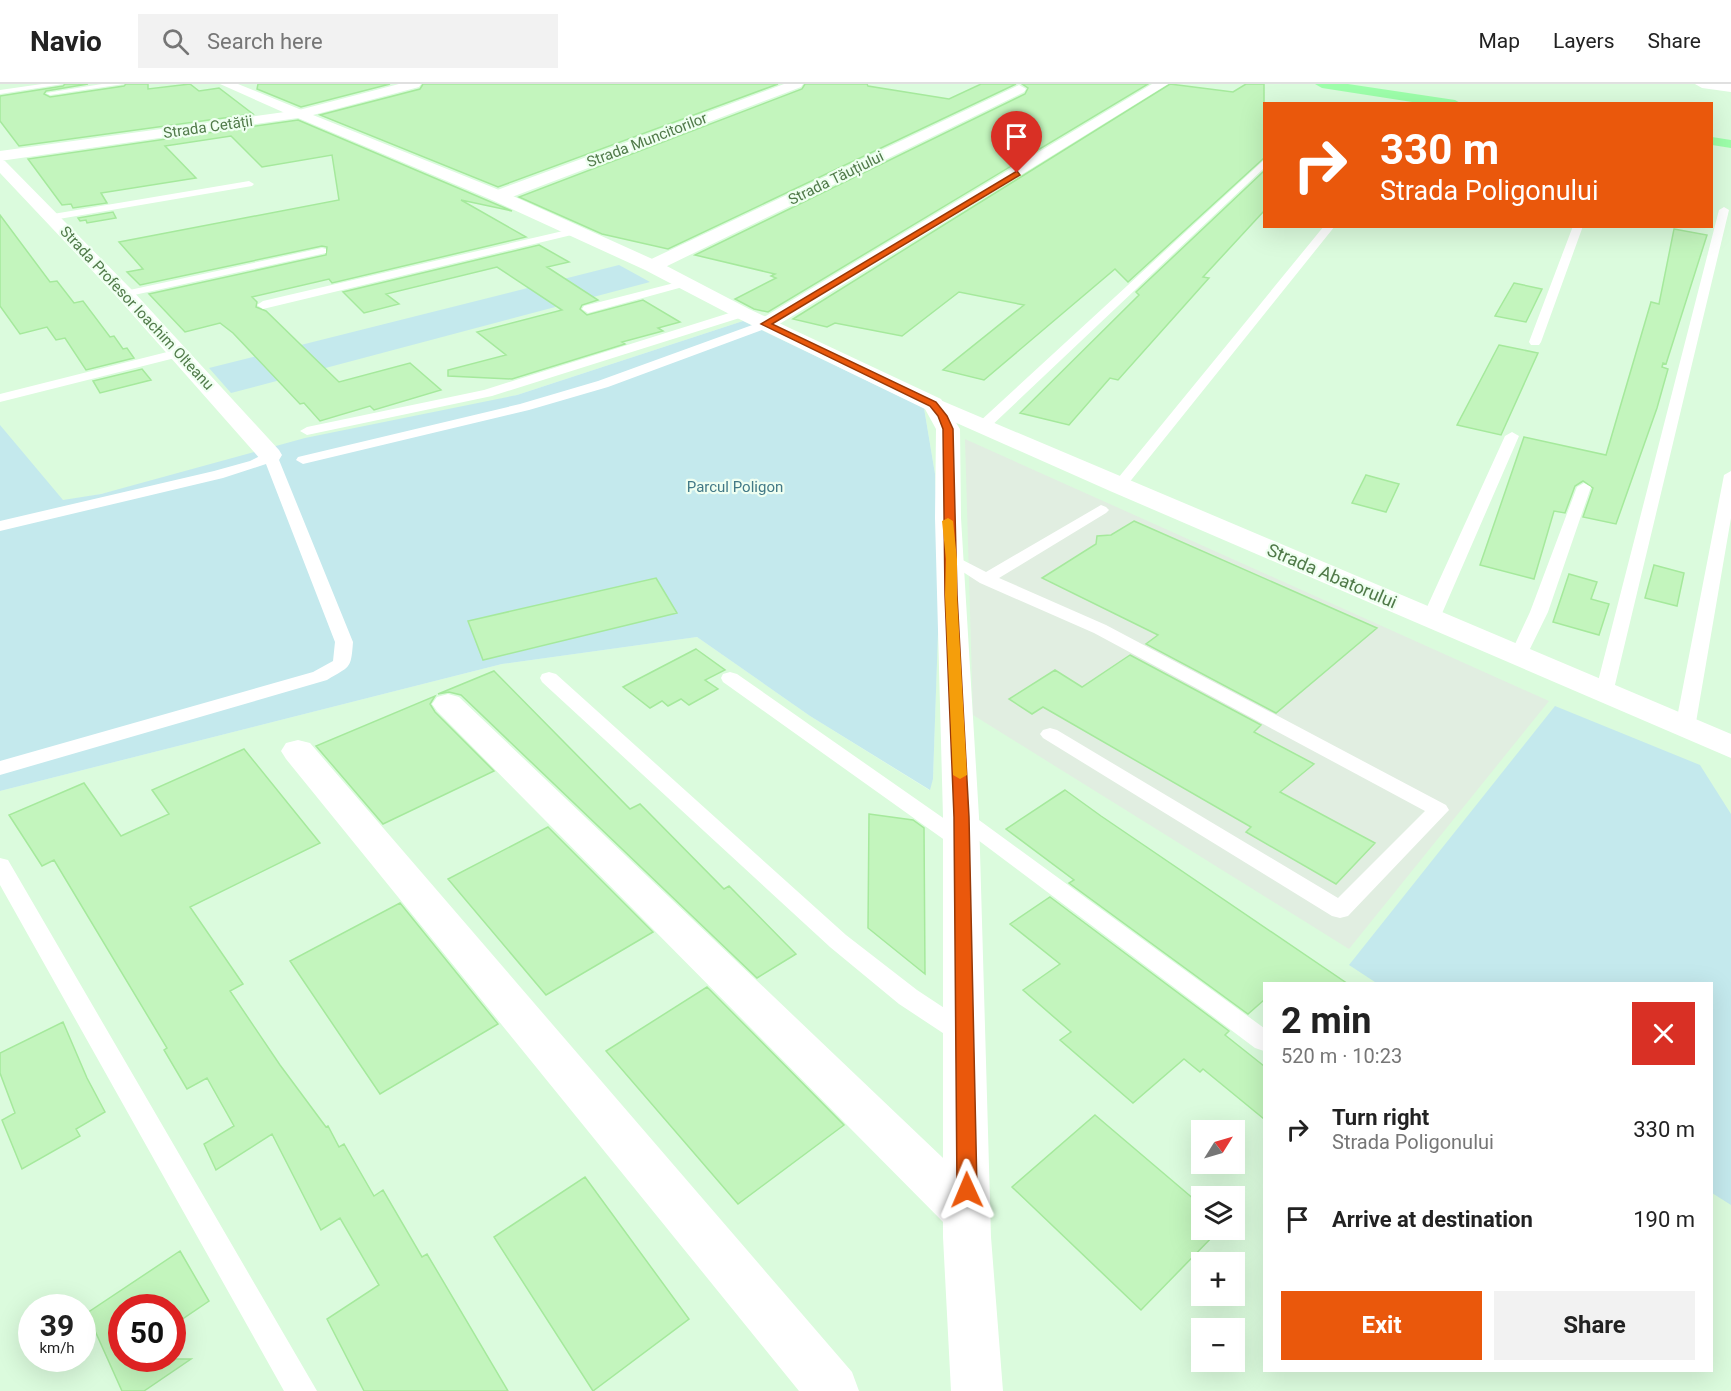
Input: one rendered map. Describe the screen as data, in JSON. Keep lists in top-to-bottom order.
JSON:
{
  "streets": {
    "street": [
      "Strada Cetății",
      "Strada Muncitorilor",
      "Strada Tăuțiului",
      "Strada Profesor Ioachim Olteanu",
      "Strada Abatorului"
    ]
  },
  "parks": ["Parcul Poligon"],
  "north": "top right",
  "page": {
    "header": "Navio",
    "search": "Search here",
    "nav": ["Map", "Layers", "Share"],
    "turn": ["330 m", "Strada Poligonului"],
    "heading": ["2 min", "520 m · 10:23"],
    "list": [
      {
        "name": "Turn right",
        "note": "Strada Poligonului",
        "value": "330 m"
      },
      {
        "name": "Arrive at destination",
        "value": "190 m"
      }
    ],
    "map_buttons": ["+", "−"],
    "buttons": ["Exit", "Share"],
    "speed": "39 km/h",
    "limit": "50"
  }
}
